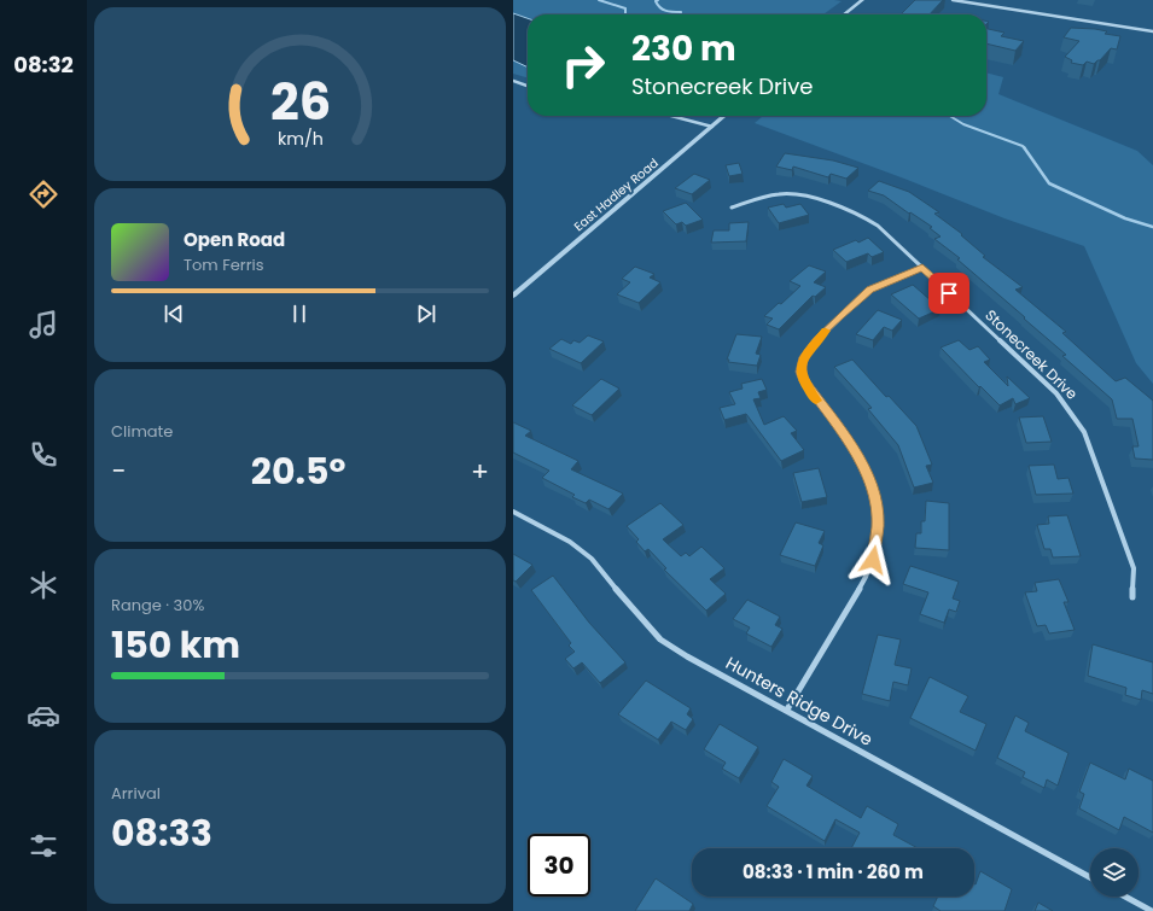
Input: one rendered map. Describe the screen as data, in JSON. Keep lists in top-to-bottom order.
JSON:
{
  "streets": {
    "street": ["East Hadley Road", "Stonecreek Drive", "Hunters Ridge Drive"]
  },
  "page": {
    "tabs": "08:32",
    "turn": ["230 m", "Stonecreek Drive"],
    "song": ["Open Road", "Tom Ferris"],
    "tile": [
      "Climate",
      ["Range · 30%", "150 km"],
      ["Arrival", "08:33"]
    ],
    "heat": ["−", "20.5°", "+"],
    "limit": "30",
    "trip": "08:33 · 1 min · 260 m",
    "gauge": ["26", "km/h"]
  }
}
